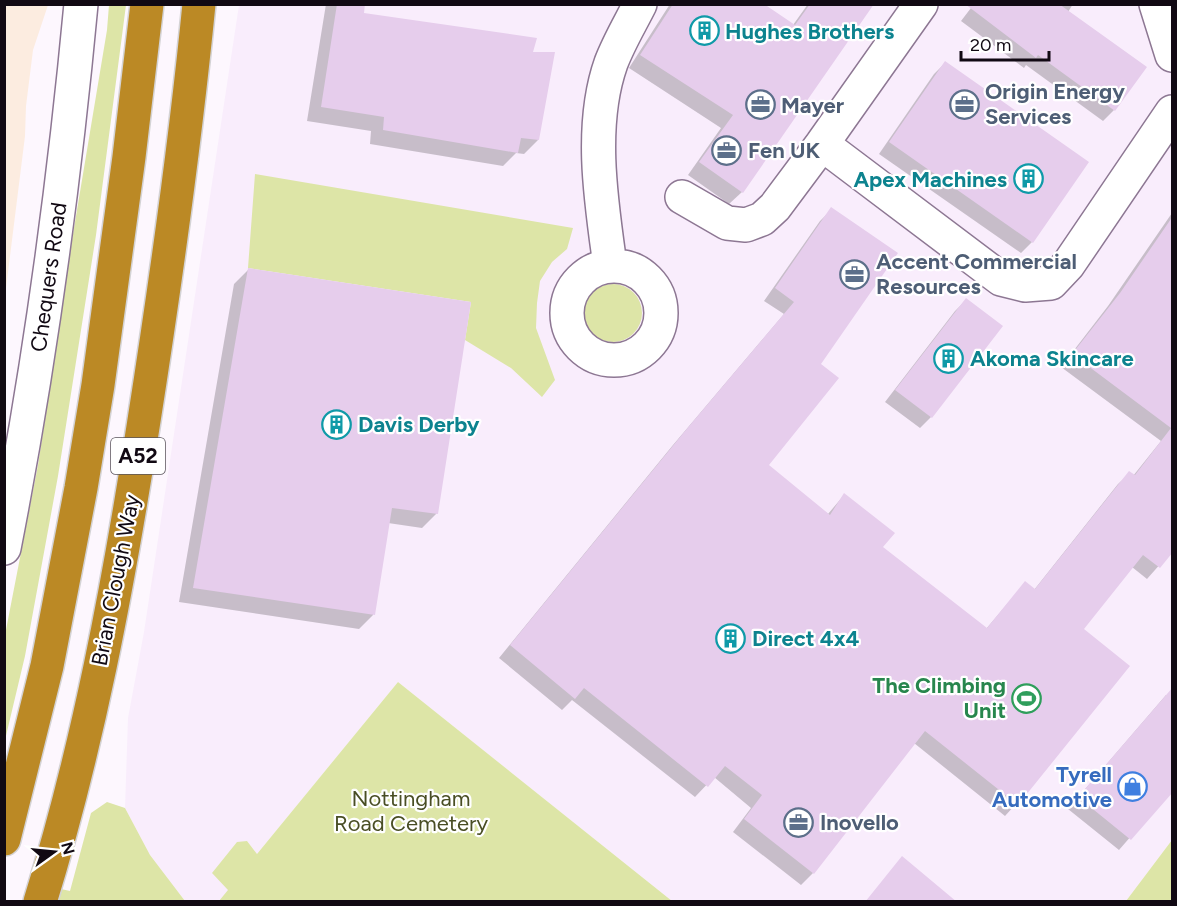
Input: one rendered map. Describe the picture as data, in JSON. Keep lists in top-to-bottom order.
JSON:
{
  "streets": {
    "highway": ["A52", "Brian Clough Way"],
    "street": ["Chequers Road"]
  },
  "parks": ["Nottingham Road Cemetery"],
  "places": {
    "building": [
      "Hughes Brothers",
      "Apex Machines",
      "Akoma Skincare",
      "Davis Derby",
      "Direct 4x4"
    ],
    "office": [
      "Origin Energy Services",
      "Mayer",
      "Fen UK",
      "Accent Commercial Resources",
      "Inovello"
    ],
    "sports": ["The Climbing Unit"],
    "shop": ["Tyrell Automotive"]
  },
  "scale_bar": "20 m",
  "north": "right"
}
